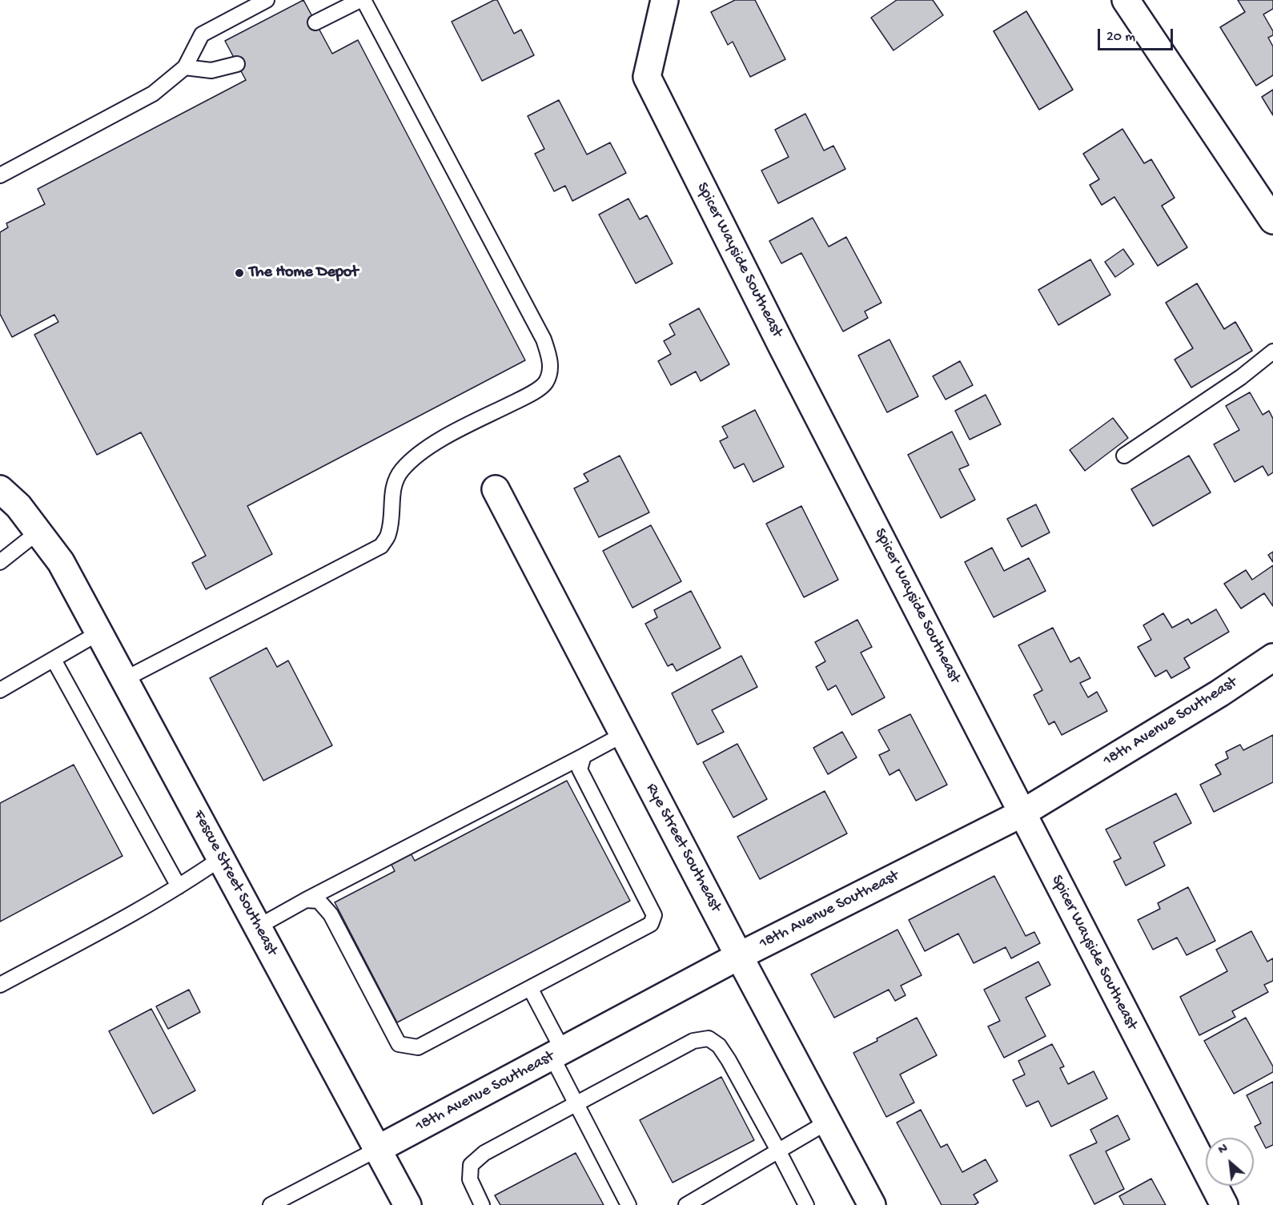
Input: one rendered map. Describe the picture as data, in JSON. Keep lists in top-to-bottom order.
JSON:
{
  "streets": {
    "street": [
      "Spicer Wayside Southeast",
      "18th Avenue Southeast",
      "Rye Street Southeast",
      "Fescue Street Southeast"
    ]
  },
  "crossings": [
    ["Spicer Wayside Southeast", "18th Avenue Southeast"],
    ["18th Avenue Southeast", "Rye Street Southeast"],
    ["18th Avenue Southeast", "Fescue Street Southeast"]
  ],
  "places": ["The Home Depot"],
  "scale_bar": "20 m",
  "north": "top left"
}
